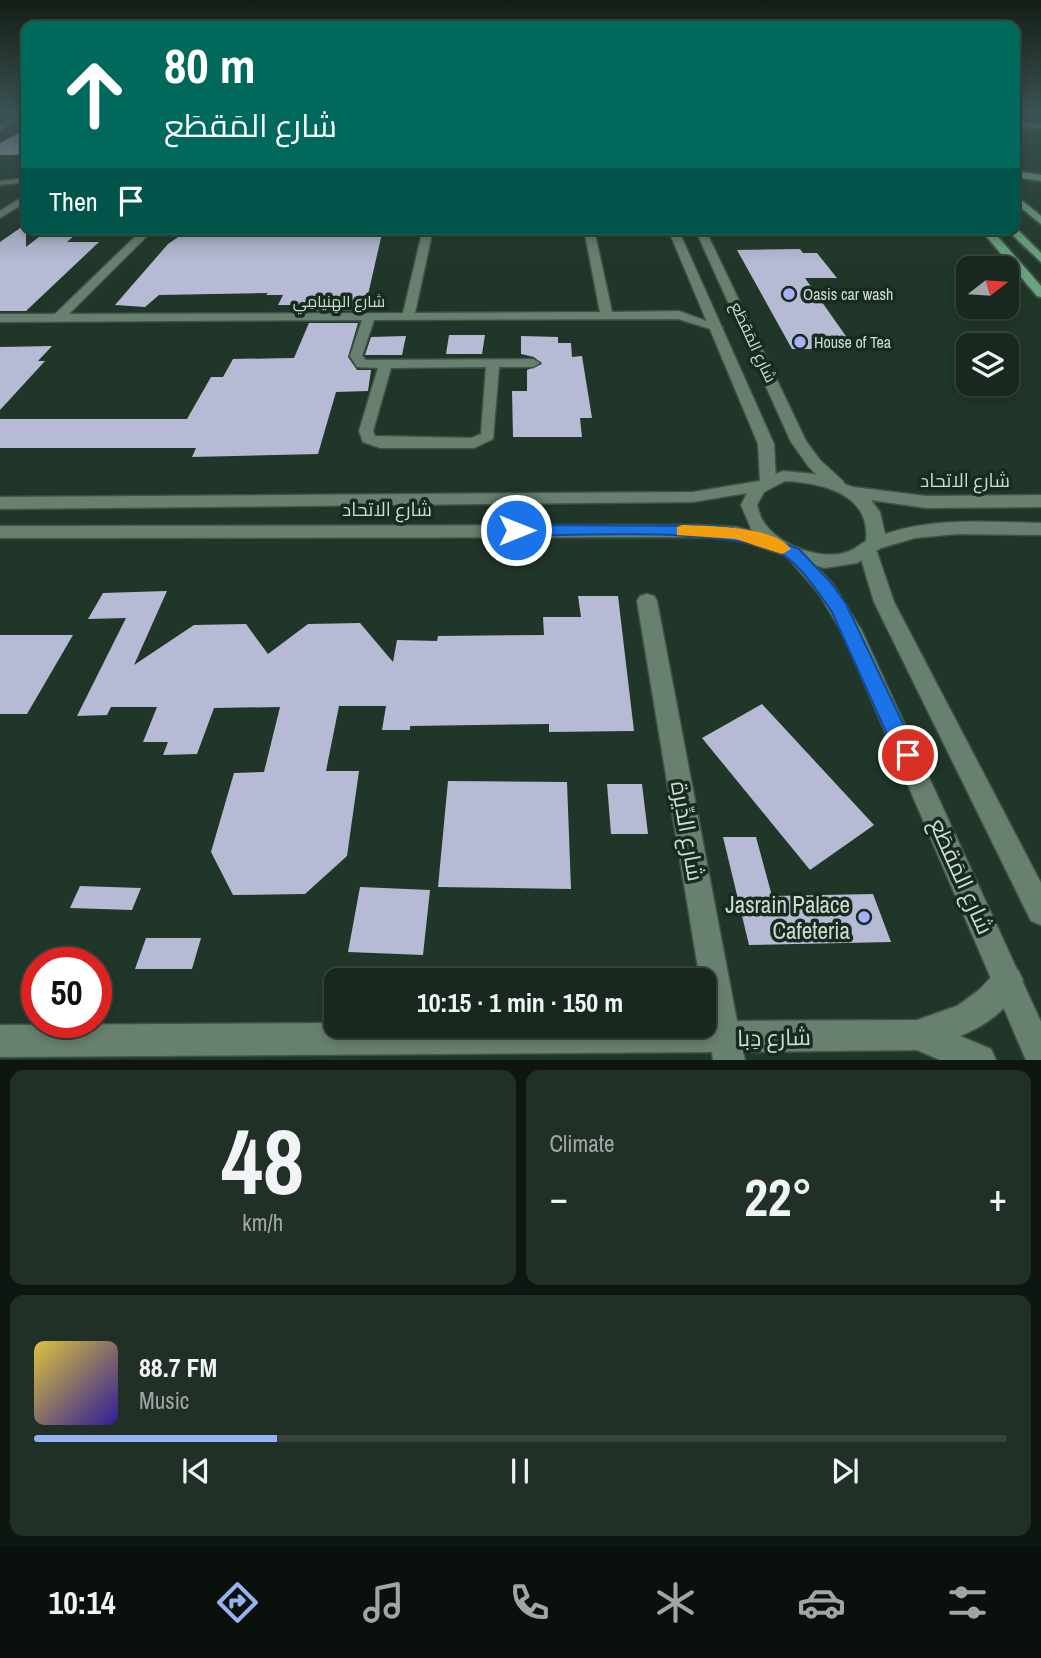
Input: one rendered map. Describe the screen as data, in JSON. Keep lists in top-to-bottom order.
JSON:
{
  "streets": {
    "street": [
      "شارع الهِنيامِي",
      "شارع المَقطَع",
      "شارع الاتحاد",
      "شارع الدِّيرة",
      "شارع دِبا"
    ]
  },
  "crossings": [
    ["شارع الهِنيامِي", "شارع المَقطَع"],
    ["شارع المَقطَع", "شارع الاتحاد"],
    ["شارع المَقطَع", "شارع دِبا"],
    ["شارع الدِّيرة", "شارع دِبا"]
  ],
  "places": ["Oasis car wash", "House of Tea", "Jasrain Palace Cafeteria"],
  "north": "right",
  "page": {
    "turn": ["80 m", "شارع المَقطَع"],
    "then": "Then",
    "limit": "50",
    "trip": "10:15 · 1 min · 150 m",
    "tile": [
      ["48", "km/h"],
      "Climate"
    ],
    "heat": ["−", "22°", "+"],
    "song": ["88.7 FM", "Music"],
    "tabs": "10:14"
  }
}
